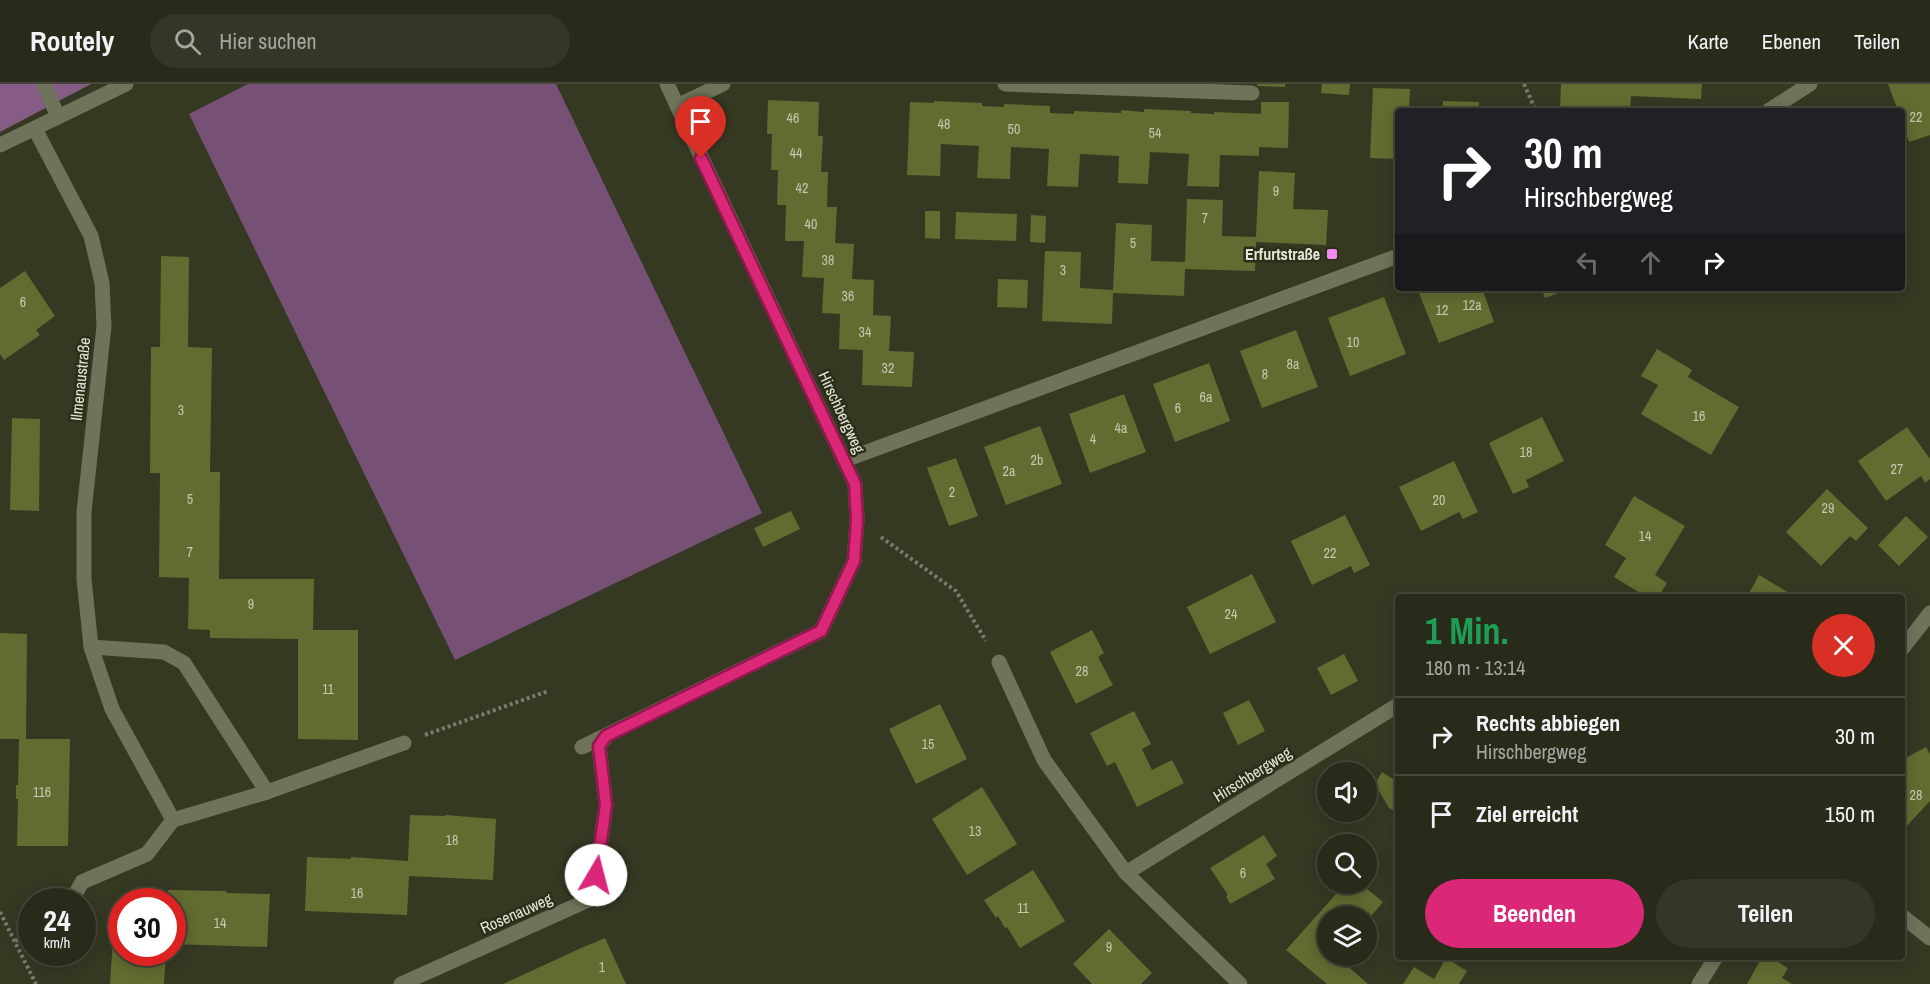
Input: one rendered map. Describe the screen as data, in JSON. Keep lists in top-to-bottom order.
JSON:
{
  "streets": {
    "street": ["Ilmenaustraße", "Hirschbergweg", "Rosenauweg"]
  },
  "crossings": [
    ["Hirschbergweg", "Rosenauweg"]
  ],
  "places": {
    "transit": ["Erfurtstraße"]
  },
  "house_numbers": [
    "22",
    "46",
    "48",
    "50",
    "54",
    "44",
    "42",
    "9",
    "7",
    "40",
    "5",
    "38",
    "3",
    "36",
    "6",
    "12a",
    "12",
    "34",
    "10",
    "8a",
    "32",
    "8",
    "6a",
    "6",
    "3",
    "16",
    "4a",
    "4",
    "18",
    "2b",
    "27",
    "2a",
    "2",
    "5",
    "20",
    "29",
    "14",
    "7",
    "22",
    "9",
    "24",
    "28",
    "11",
    "15",
    "116",
    "28",
    "13",
    "18",
    "6",
    "16",
    "11",
    "14",
    "9",
    "1"
  ],
  "page": {
    "header": "Routely",
    "search": "Hier suchen",
    "nav": ["Karte", "Ebenen", "Teilen"],
    "turn": ["30 m", "Hirschbergweg"],
    "heading": ["1 Min.", "180 m · 13:14"],
    "list": [
      {
        "name": "Rechts abbiegen",
        "note": "Hirschbergweg",
        "value": "30 m"
      },
      {
        "name": "Ziel erreicht",
        "value": "150 m"
      }
    ],
    "buttons": ["Beenden", "Teilen"],
    "speed": "24 km/h",
    "limit": "30"
  }
}
